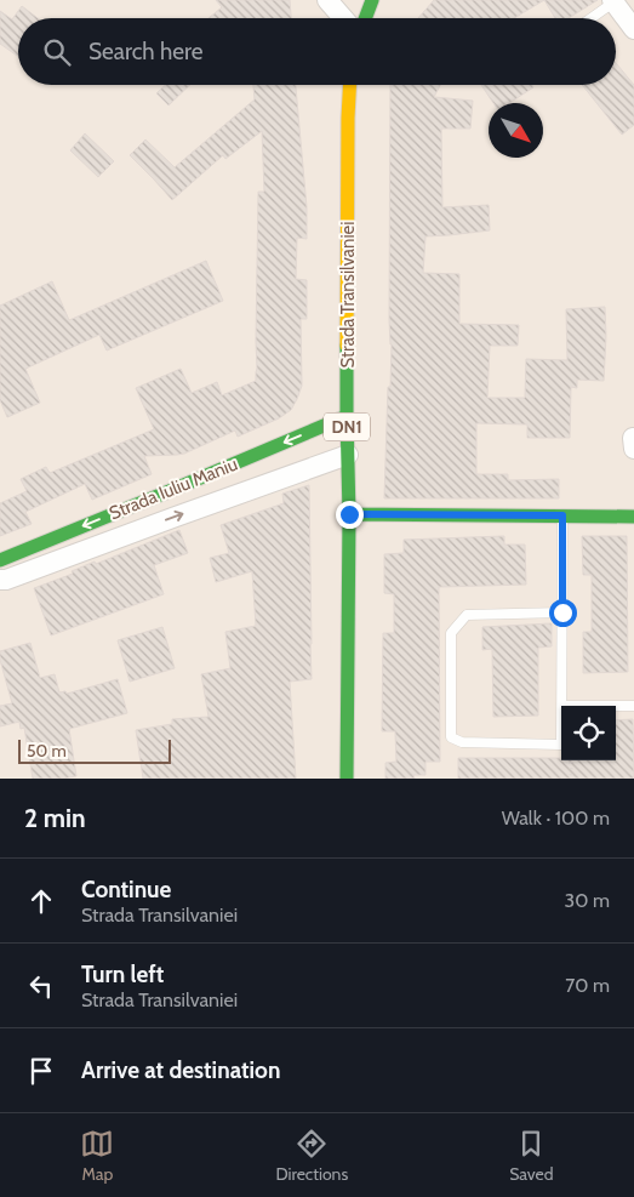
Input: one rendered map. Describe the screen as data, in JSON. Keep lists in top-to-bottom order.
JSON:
{
  "streets": {
    "main road": ["Strada Transilvaniei", "DN1", "Strada Iuliu Maniu"]
  },
  "crossings": [
    ["Strada Transilvaniei", "Strada Iuliu Maniu"]
  ],
  "scale_bar": "50 m",
  "north": "bottom right",
  "page": {
    "search": "Search here",
    "scale": "50 m",
    "heading": ["2 min", "Walk · 100 m"],
    "list": [
      ["Continue", "Strada Transilvaniei", "30 m"],
      ["Turn left", "Strada Transilvaniei", "70 m"],
      "Arrive at destination"
    ],
    "nav": ["Map", "Directions", "Saved"]
  }
}
